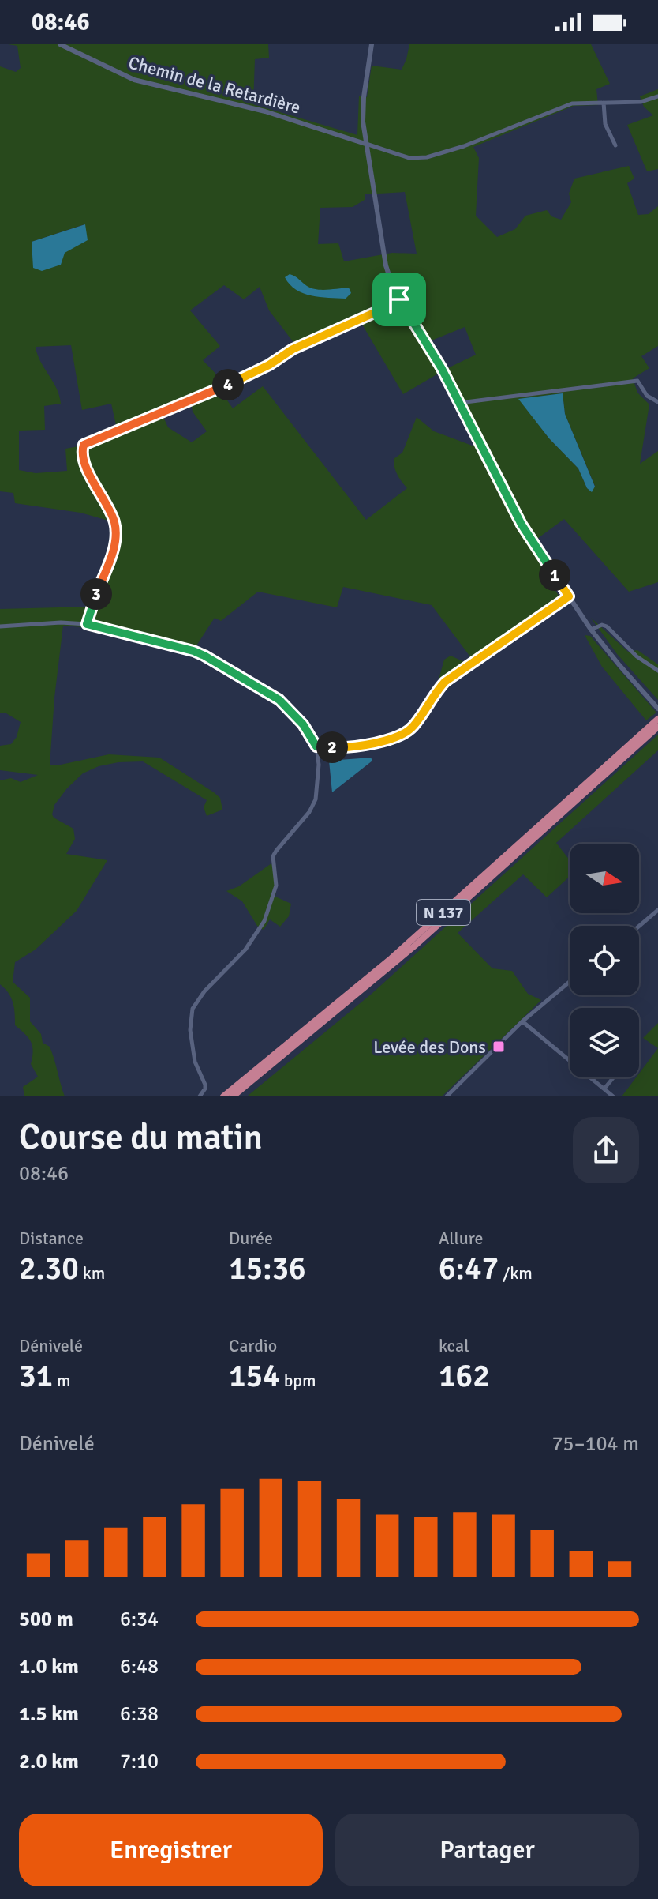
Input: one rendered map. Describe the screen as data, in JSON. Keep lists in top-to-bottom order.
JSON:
{
  "streets": {
    "highway": ["N 137"],
    "street": ["Chemin de la Retardière"]
  },
  "places": {
    "transit": ["Levée des Dons"]
  },
  "north": "right",
  "page": {
    "status": "08:46",
    "pins": [
      "4",
      "1",
      "3",
      "2"
    ],
    "heading": ["Course du matin", "08:46"],
    "stats": [
      ["Distance", "2.30 km"],
      ["Durée", "15:36"],
      ["Allure", "6:47 /km"],
      ["Dénivelé", "31 m"],
      ["Cardio", "154 bpm"],
      ["kcal", "162"]
    ],
    "chart": ["Dénivelé", "75–104 m"],
    "list": [
      {
        "name": "500 m",
        "note": "6:34"
      },
      {
        "name": "1.0 km",
        "note": "6:48"
      },
      {
        "name": "1.5 km",
        "note": "6:38"
      },
      {
        "name": "2.0 km",
        "note": "7:10"
      }
    ],
    "buttons": ["Enregistrer", "Partager"]
  }
}
